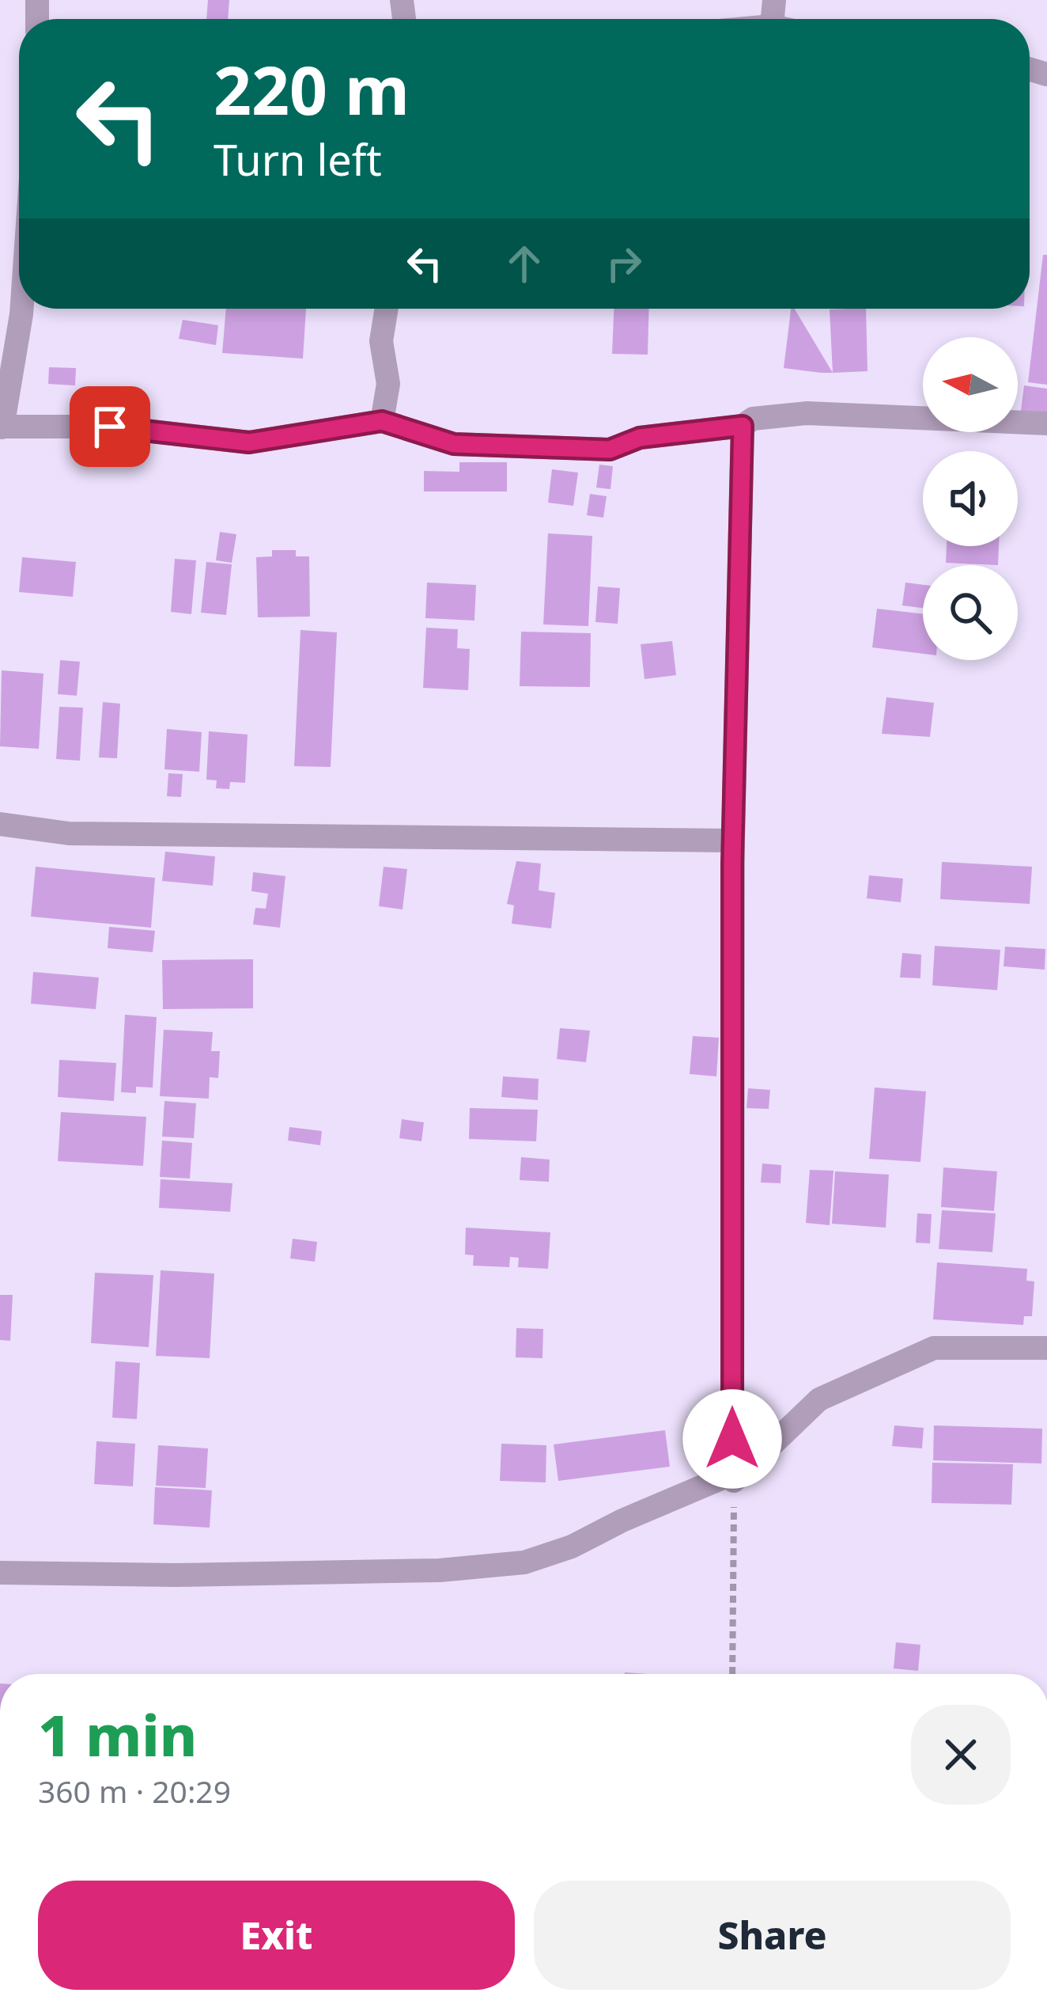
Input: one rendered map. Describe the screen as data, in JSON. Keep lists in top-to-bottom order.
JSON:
{
  "north": "left",
  "page": {
    "turn": ["220 m", "Turn left"],
    "heading": ["1 min", "360 m · 20:29"],
    "buttons": ["Exit", "Share"]
  }
}
